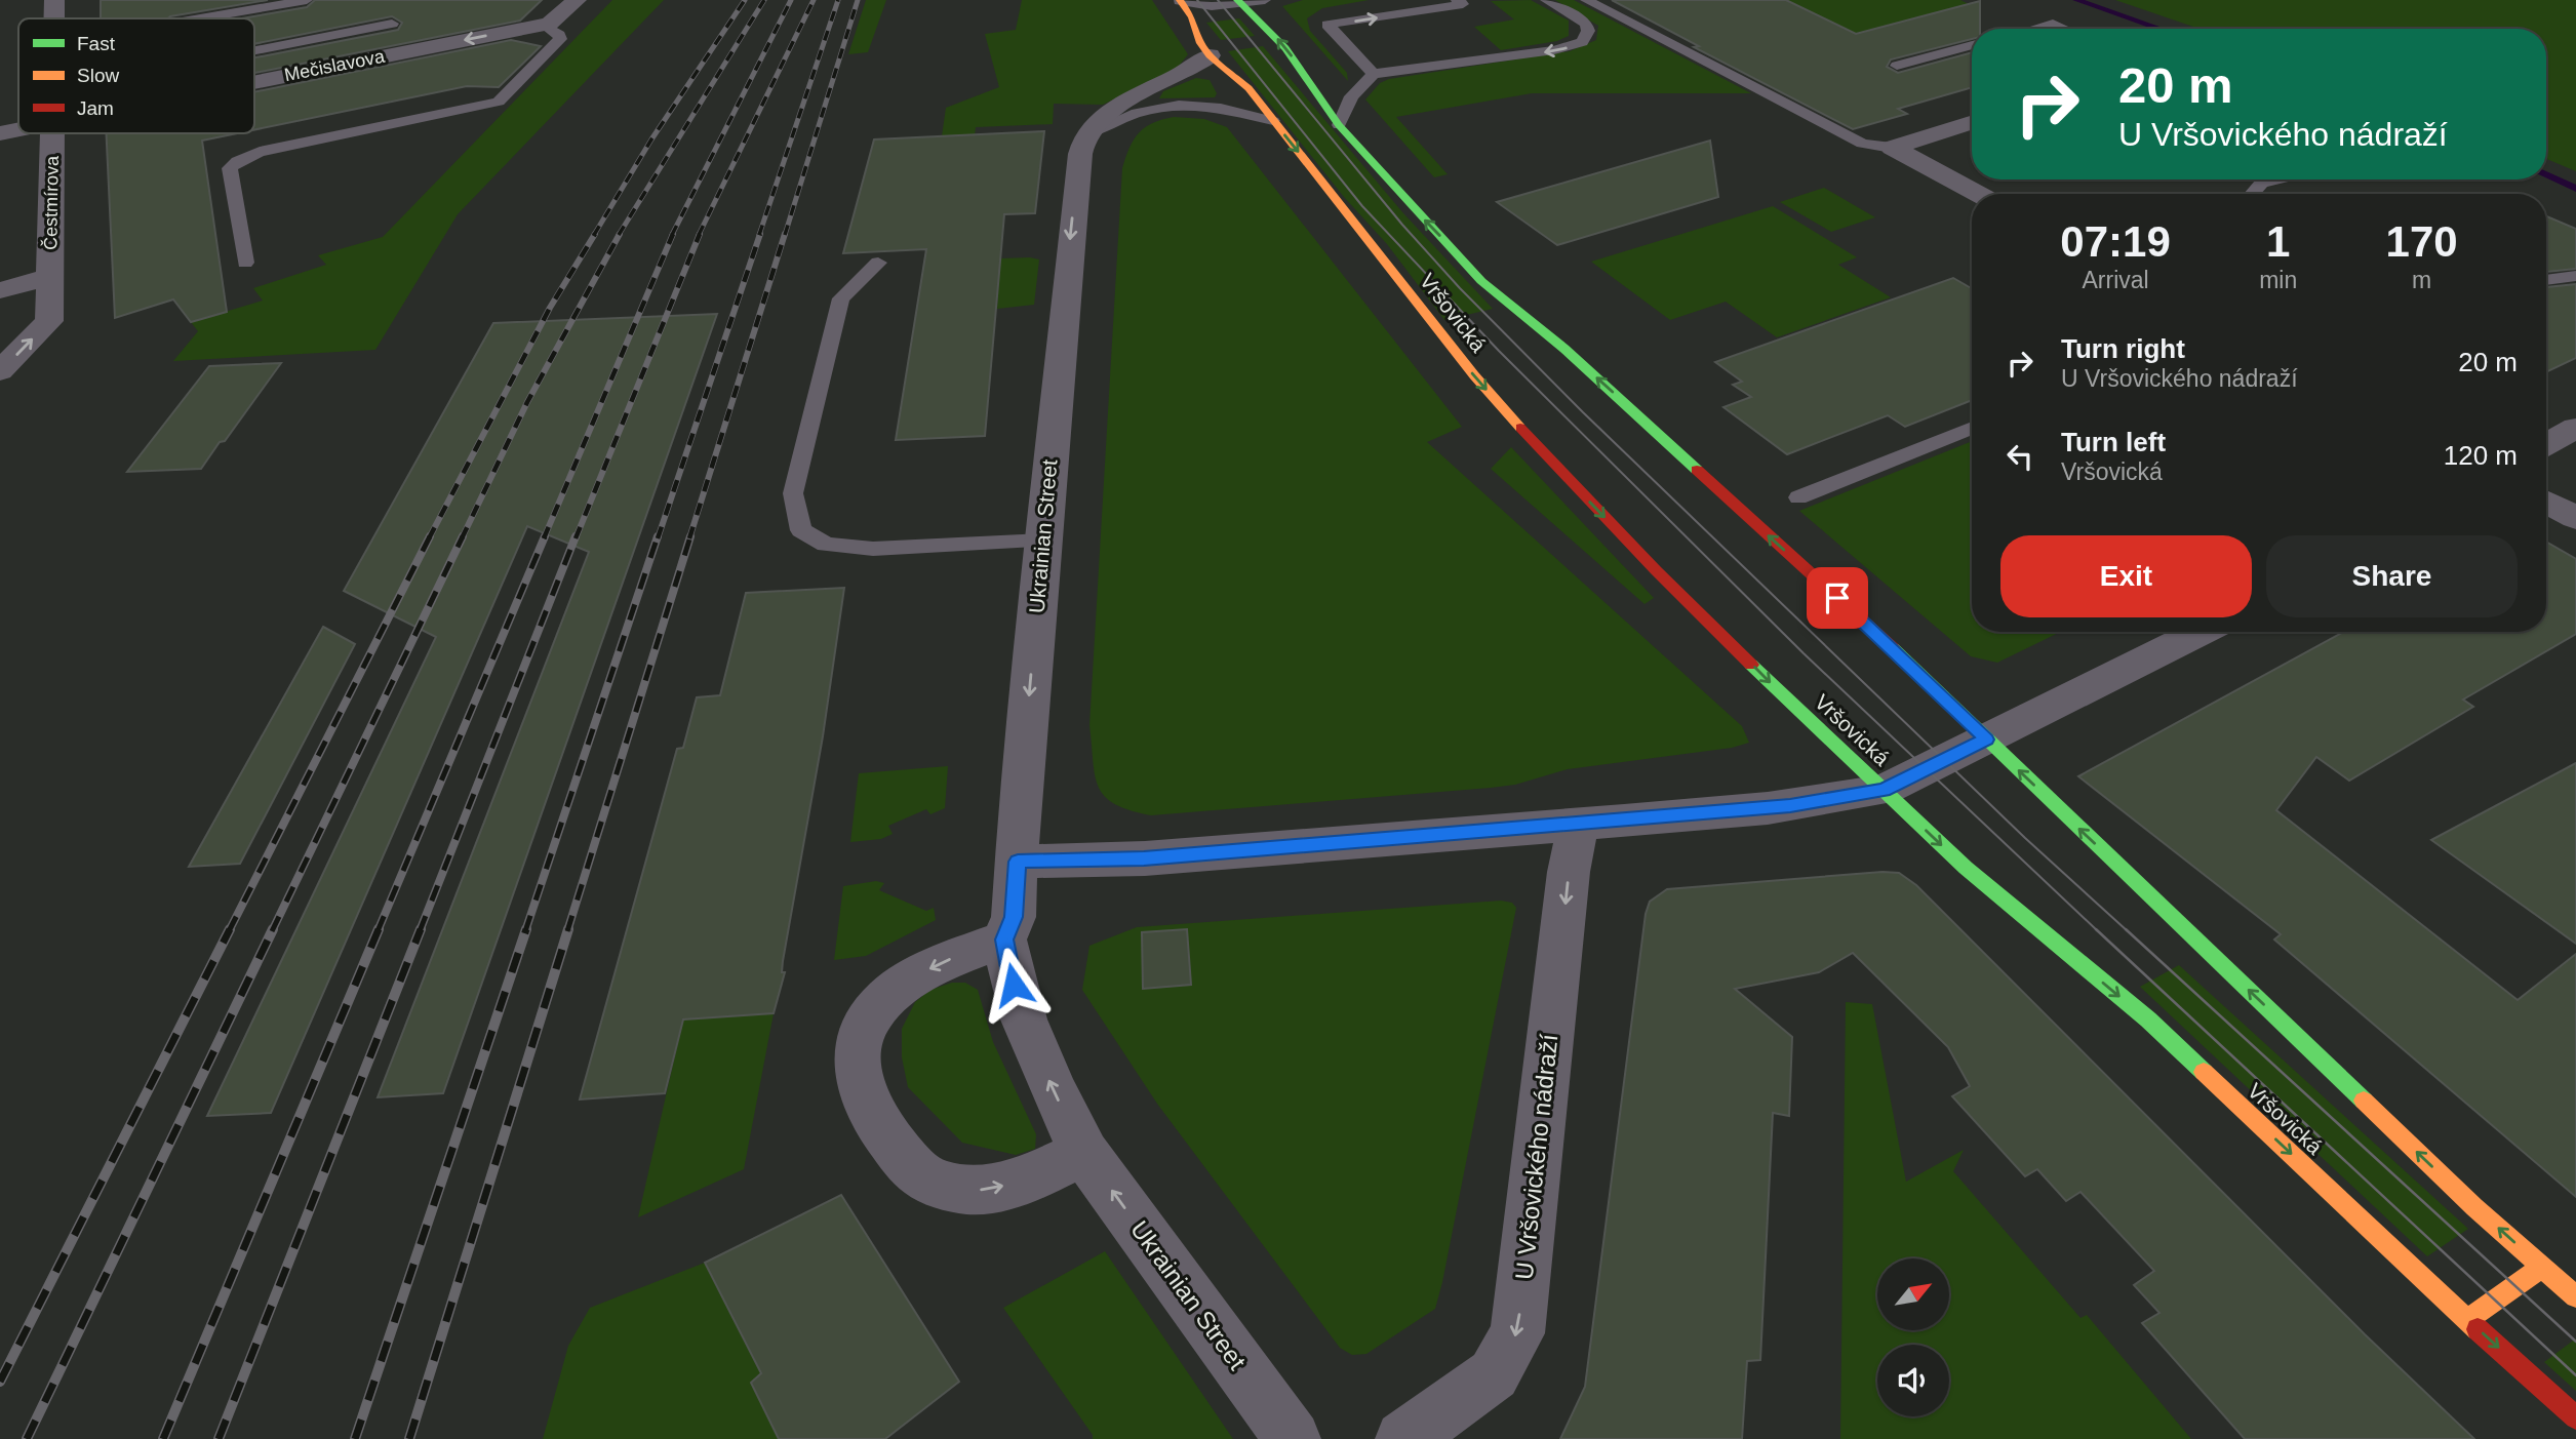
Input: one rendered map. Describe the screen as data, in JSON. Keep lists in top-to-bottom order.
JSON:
{
  "streets": {
    "main road": ["Vršovická"],
    "street": [
      "Mečislavova",
      "Čestmírova",
      "Ukrainian Street",
      "U Vršovického nádraží"
    ]
  },
  "one_way": ["Mečislavova", "Čestmírova", "U Vršovického nádraží"],
  "legend": ["Fast", "Slow", "Jam"],
  "north": "top right",
  "page": {
    "turn": ["20 m", "U Vršovického nádraží"],
    "eta": [
      "07:19",
      "Arrival",
      "1",
      "min",
      "170",
      "m"
    ],
    "list": [
      {
        "name": "Turn right",
        "note": "U Vršovického nádraží",
        "value": "20 m"
      },
      {
        "name": "Turn left",
        "note": "Vršovická",
        "value": "120 m"
      }
    ],
    "buttons": ["Exit", "Share"]
  }
}
